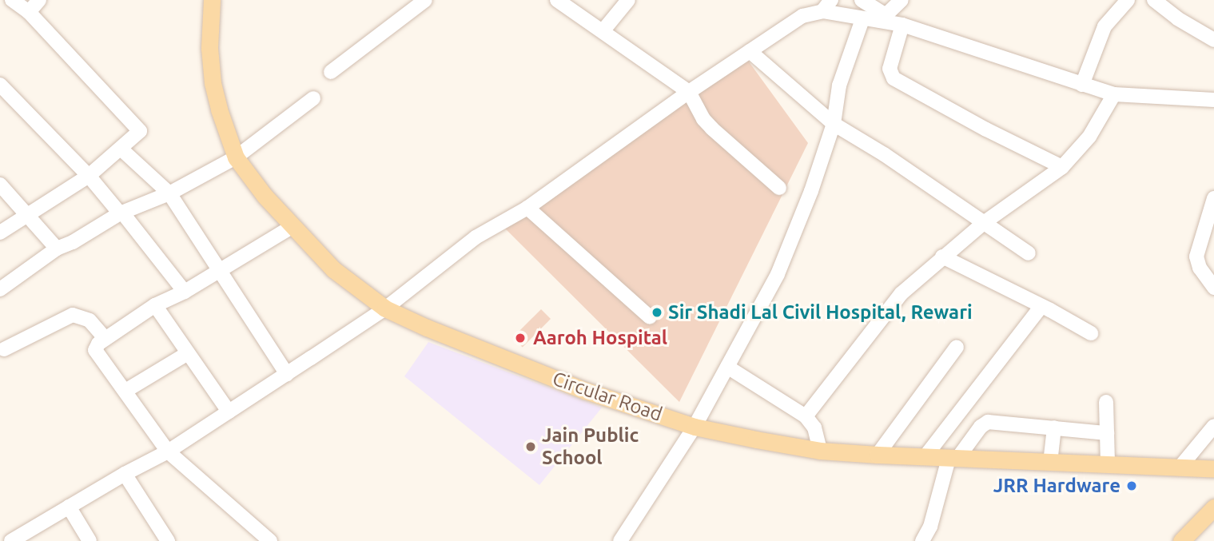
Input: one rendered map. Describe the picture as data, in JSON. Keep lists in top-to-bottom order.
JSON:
{
  "streets": {
    "main road": ["Circular Road"]
  },
  "places": [
    "Sir Shadi Lal Civil Hospital, Rewari",
    "Aaroh Hospital",
    "Jain Public School",
    "JRR Hardware"
  ]
}
